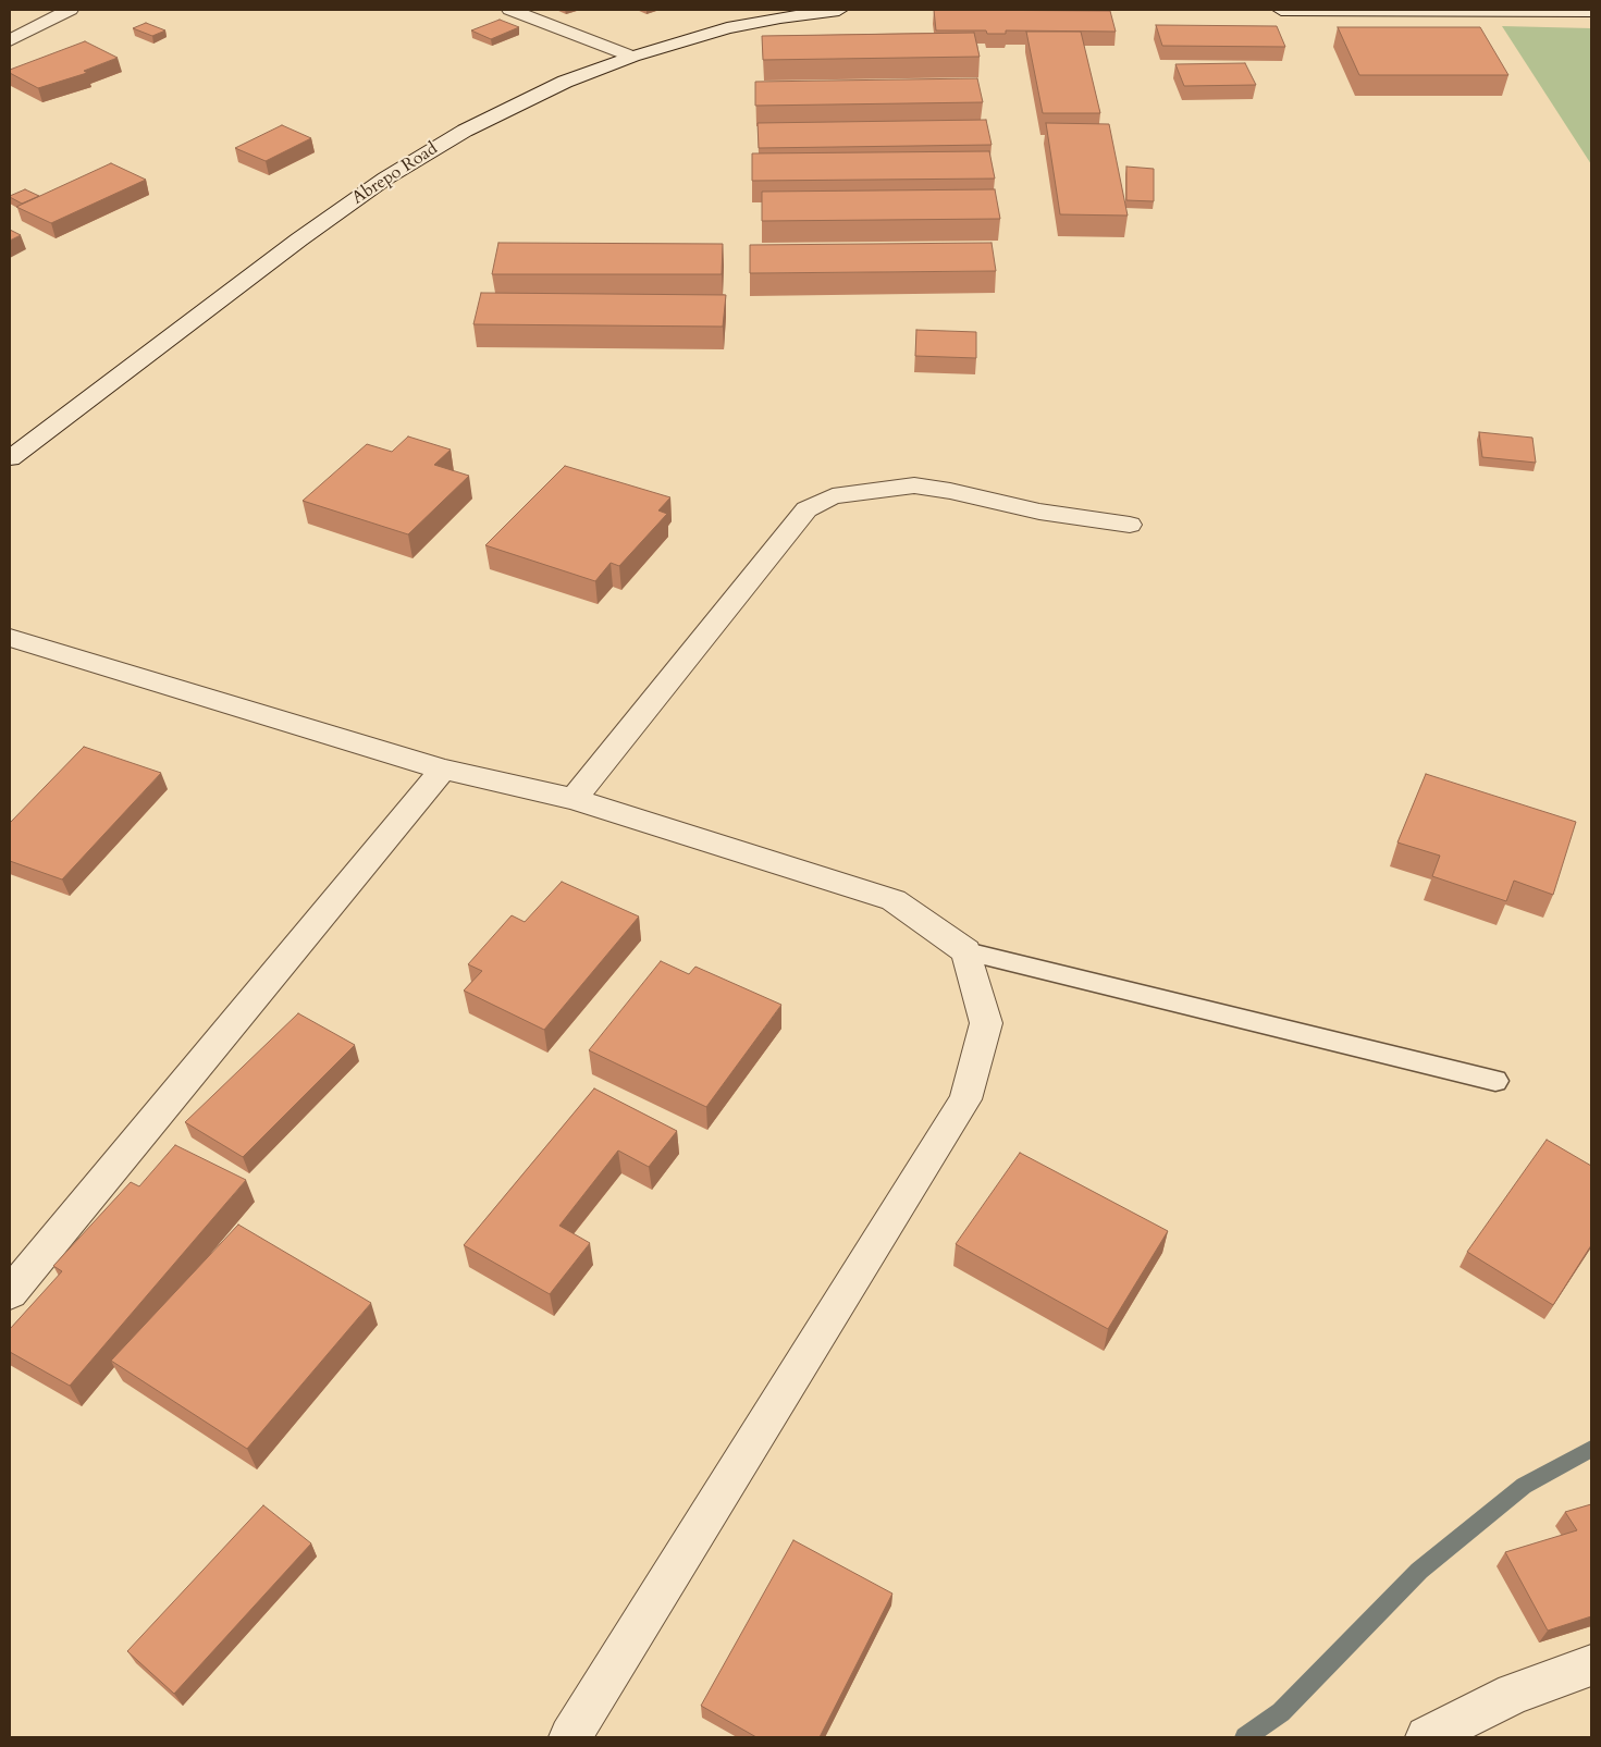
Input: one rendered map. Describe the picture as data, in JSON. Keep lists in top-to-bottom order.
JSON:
{
  "streets": {
    "street": ["Abrepo Road"]
  }
}
